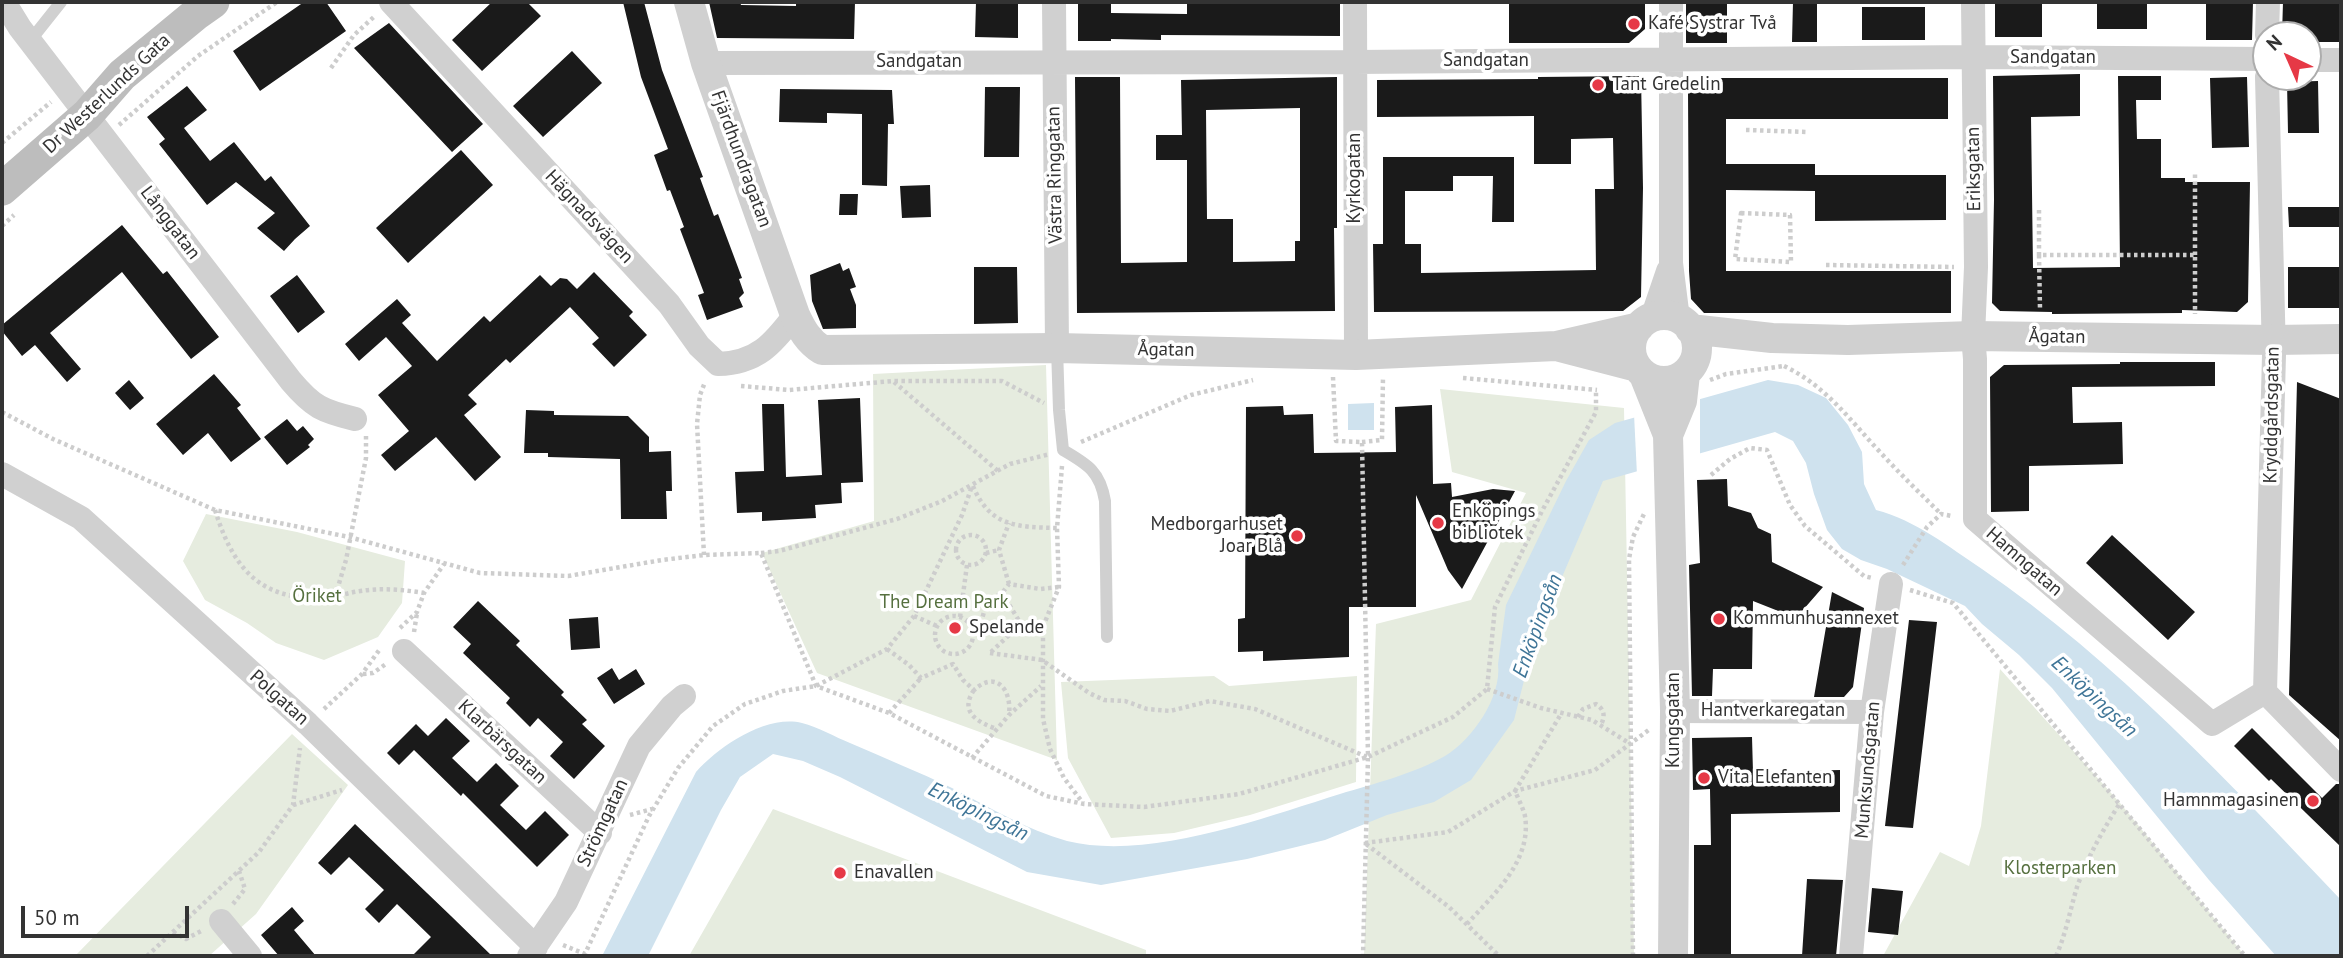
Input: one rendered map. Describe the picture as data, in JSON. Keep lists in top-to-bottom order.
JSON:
{
  "streets": {
    "main road": ["Dr Westerlunds Gata"],
    "street": [
      "Sandgatan",
      "Fjärdhundragatan",
      "Eriksgatan",
      "Västra Ringgatan",
      "Kyrkogatan",
      "Hägnadsvägen",
      "Långgatan",
      "Ågatan",
      "Kryddgårdsgatan",
      "Hamngatan",
      "Polgatan",
      "Hantverkaregatan",
      "Kungsgatan",
      "Klarbärsgatan",
      "Munksundsgatan",
      "Strömgatan"
    ]
  },
  "crossings": [
    ["Sandgatan", "Fjärdhundragatan"],
    ["Sandgatan", "Eriksgatan"],
    ["Sandgatan", "Västra Ringgatan"],
    ["Sandgatan", "Kyrkogatan"],
    ["Dr Westerlunds Gata", "Långgatan"],
    ["Fjärdhundragatan", "Ågatan"],
    ["Eriksgatan", "Ågatan"],
    ["Eriksgatan", "Hamngatan"],
    ["Västra Ringgatan", "Ågatan"],
    ["Kyrkogatan", "Ågatan"],
    ["Ågatan", "Kryddgårdsgatan"],
    ["Ågatan", "Hamngatan"],
    ["Ågatan", "Kungsgatan"],
    ["Kryddgårdsgatan", "Hamngatan"],
    ["Polgatan", "Strömgatan"],
    ["Hantverkaregatan", "Kungsgatan"],
    ["Hantverkaregatan", "Munksundsgatan"],
    ["Klarbärsgatan", "Strömgatan"]
  ],
  "water": ["Enköpingsån"],
  "parks": ["Öriket", "The Dream Park", "Klosterparken"],
  "places": [
    "Kafé Systrar Två",
    "Tant Gredelin",
    "Enköpings bibliotek",
    "Medborgarhuset Joar Blå",
    "Kommunhusannexet",
    "Spelande",
    "Vita Elefanten",
    "Hamnmagasinen",
    "Enavallen"
  ],
  "scale_bar": "50 m",
  "north": "top left"
}
